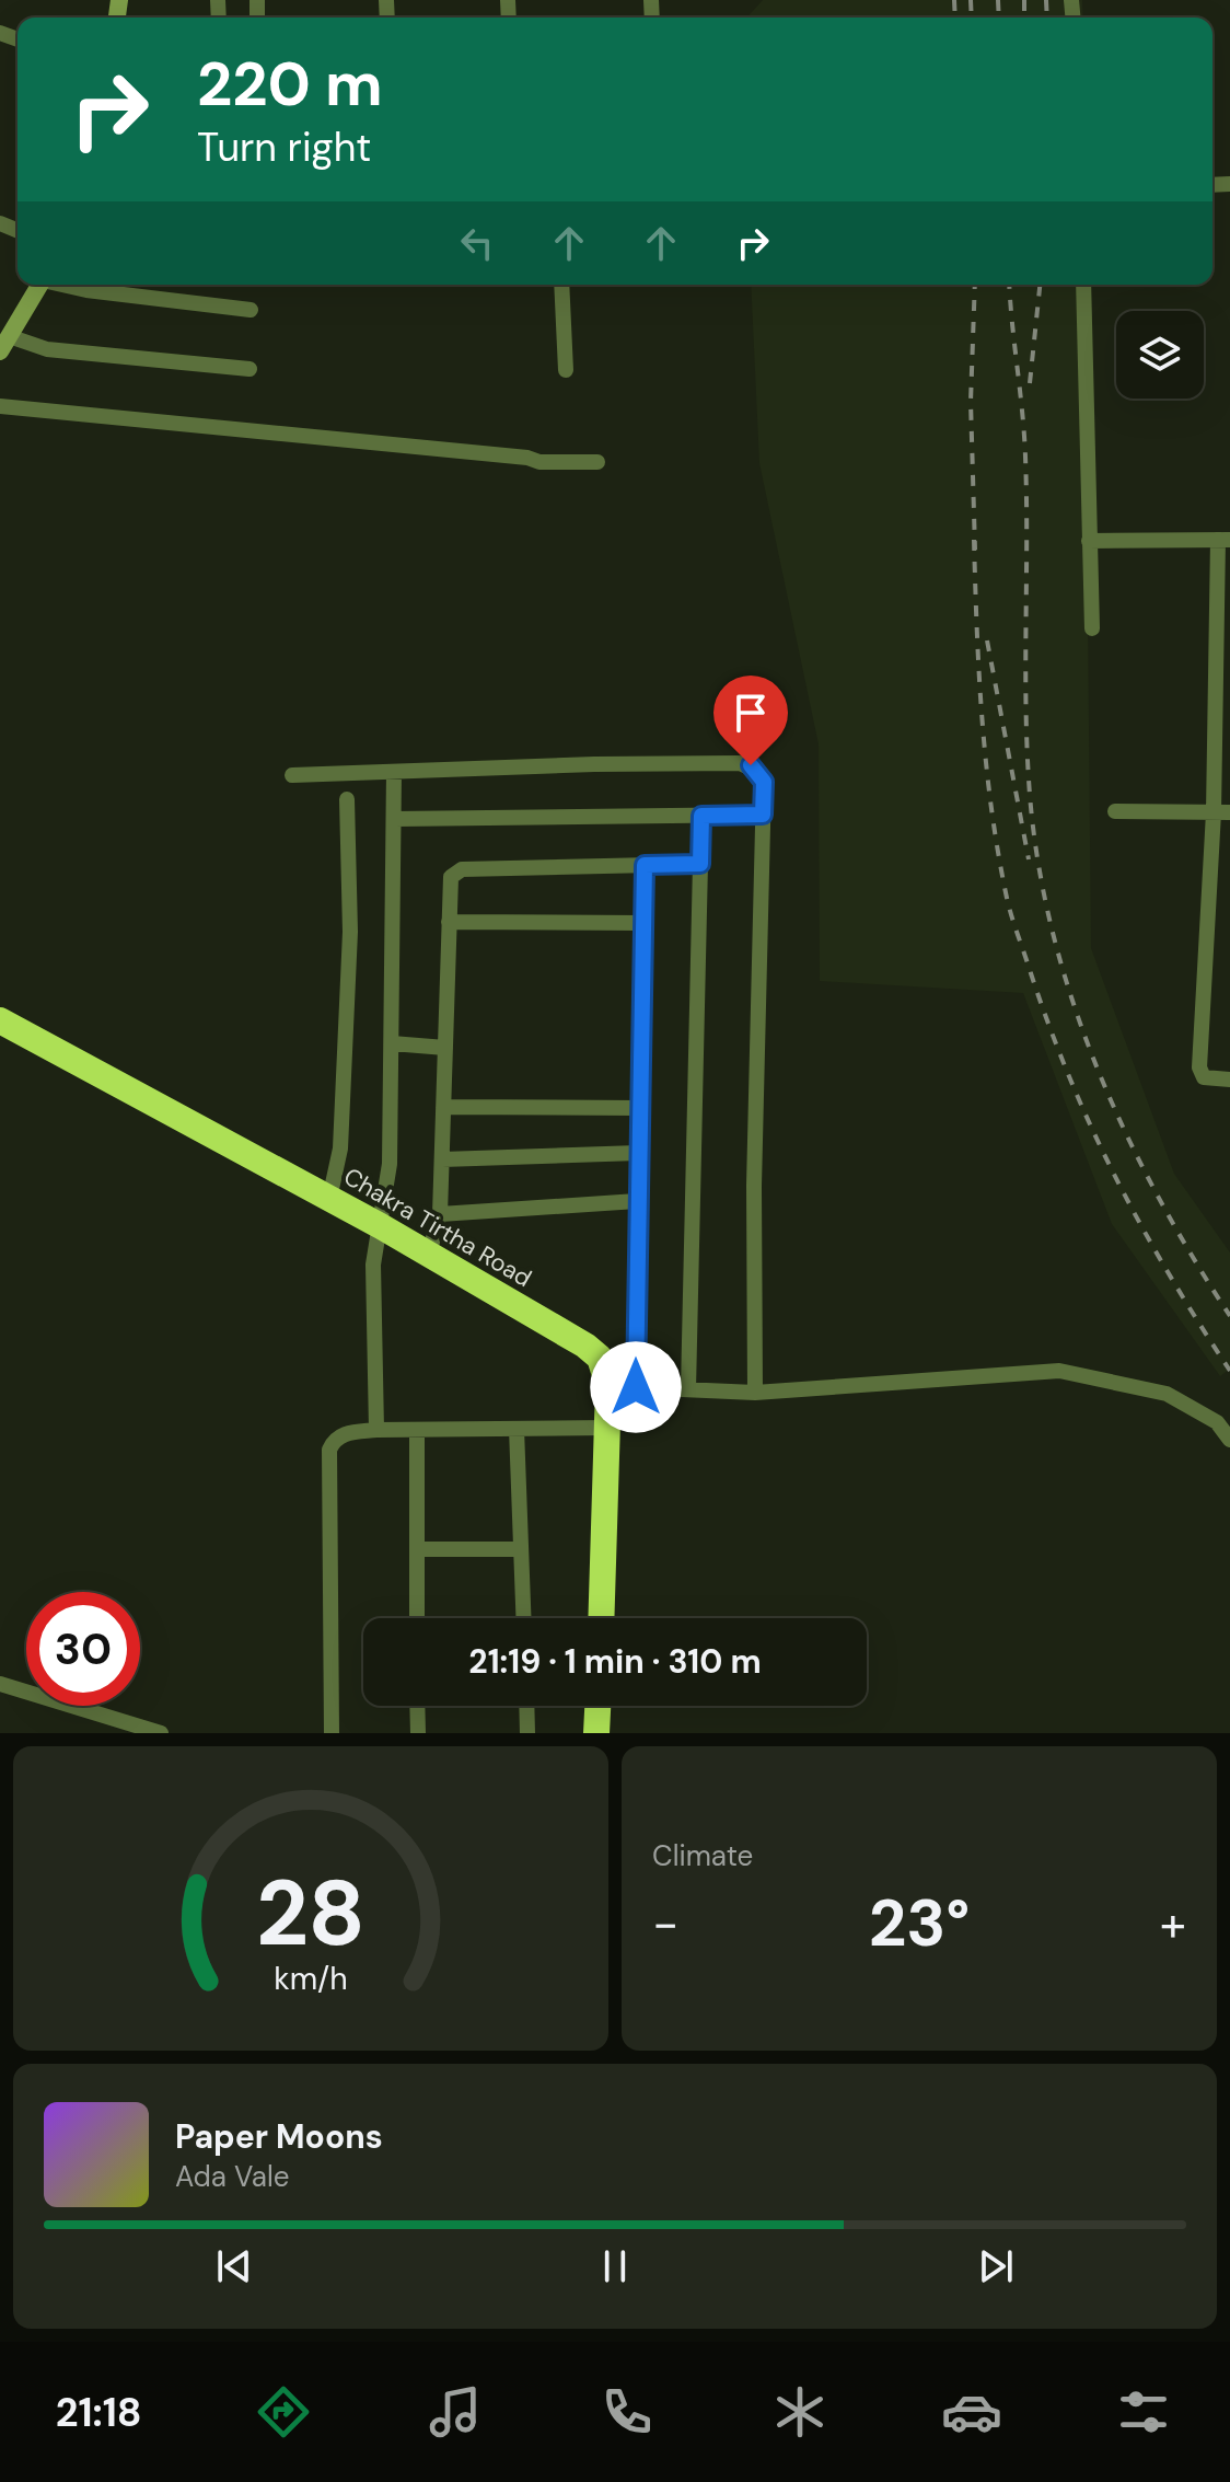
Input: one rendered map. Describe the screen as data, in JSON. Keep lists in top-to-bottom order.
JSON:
{
  "streets": {
    "highway": ["Chakra Tirtha Road"]
  },
  "page": {
    "turn": ["220 m", "Turn right"],
    "limit": "30",
    "trip": "21:19 · 1 min · 310 m",
    "tile": "Climate",
    "heat": ["−", "23°", "+"],
    "song": ["Paper Moons", "Ada Vale"],
    "tabs": "21:18",
    "gauge": ["28", "km/h"]
  }
}
